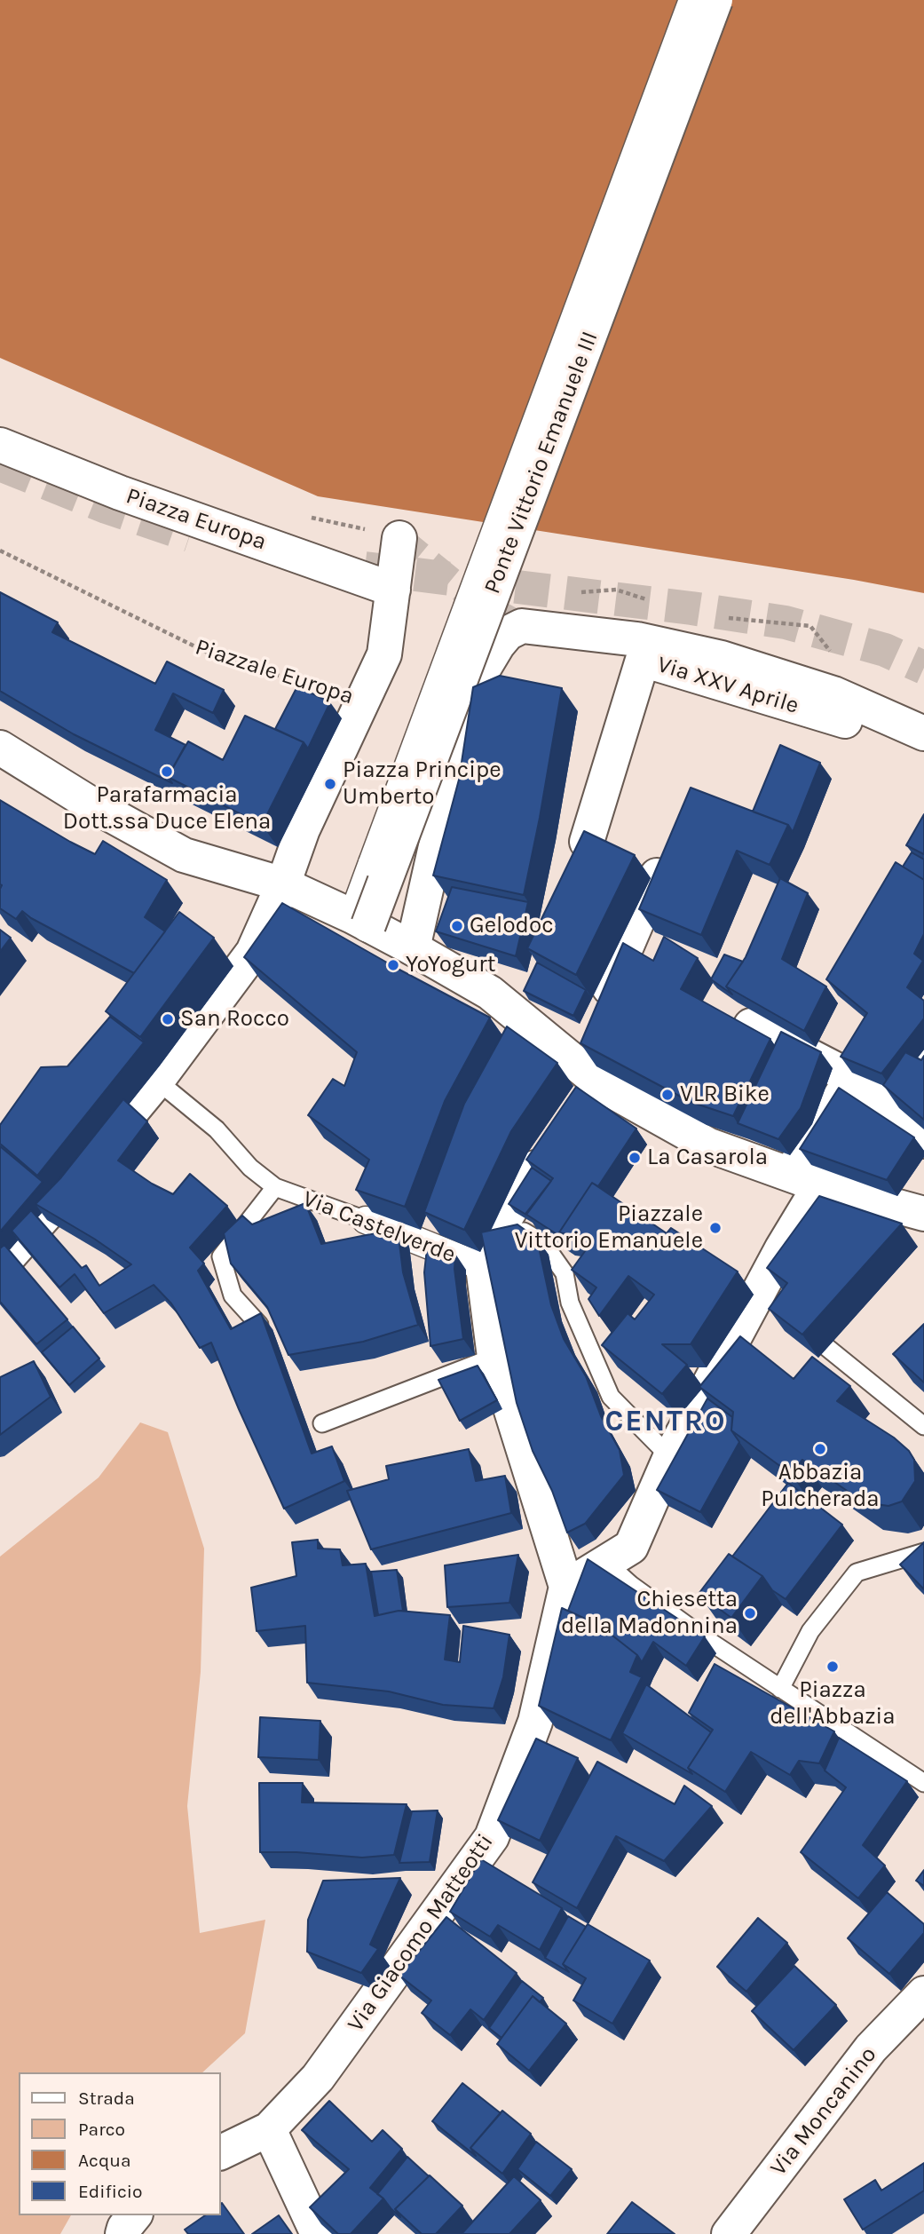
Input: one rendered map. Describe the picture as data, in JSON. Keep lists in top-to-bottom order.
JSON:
{
  "streets": {
    "street": [
      "Ponte Vittorio Emanuele III",
      "Piazza Europa",
      "Piazzale Europa",
      "Via XXV Aprile",
      "Via Castelverde",
      "Via Giacomo Matteotti",
      "Via Moncanino"
    ]
  },
  "crossings": [
    ["Piazza Europa", "Piazzale Europa"]
  ],
  "districts": ["CENTRO"],
  "places": [
    "Parafarmacia Dott.ssa Duce Elena",
    "Piazza Principe Umberto",
    "Gelodoc",
    "YoYogurt",
    "San Rocco",
    "VLR Bike",
    "La Casarola",
    "Piazzale Vittorio Emanuele",
    "Abbazia Pulcherada",
    "Chiesetta della Madonnina",
    "Piazza dell'Abbazia"
  ],
  "legend": [
    "Strada",
    "Parco",
    "Acqua",
    "Edificio"
  ]
}
